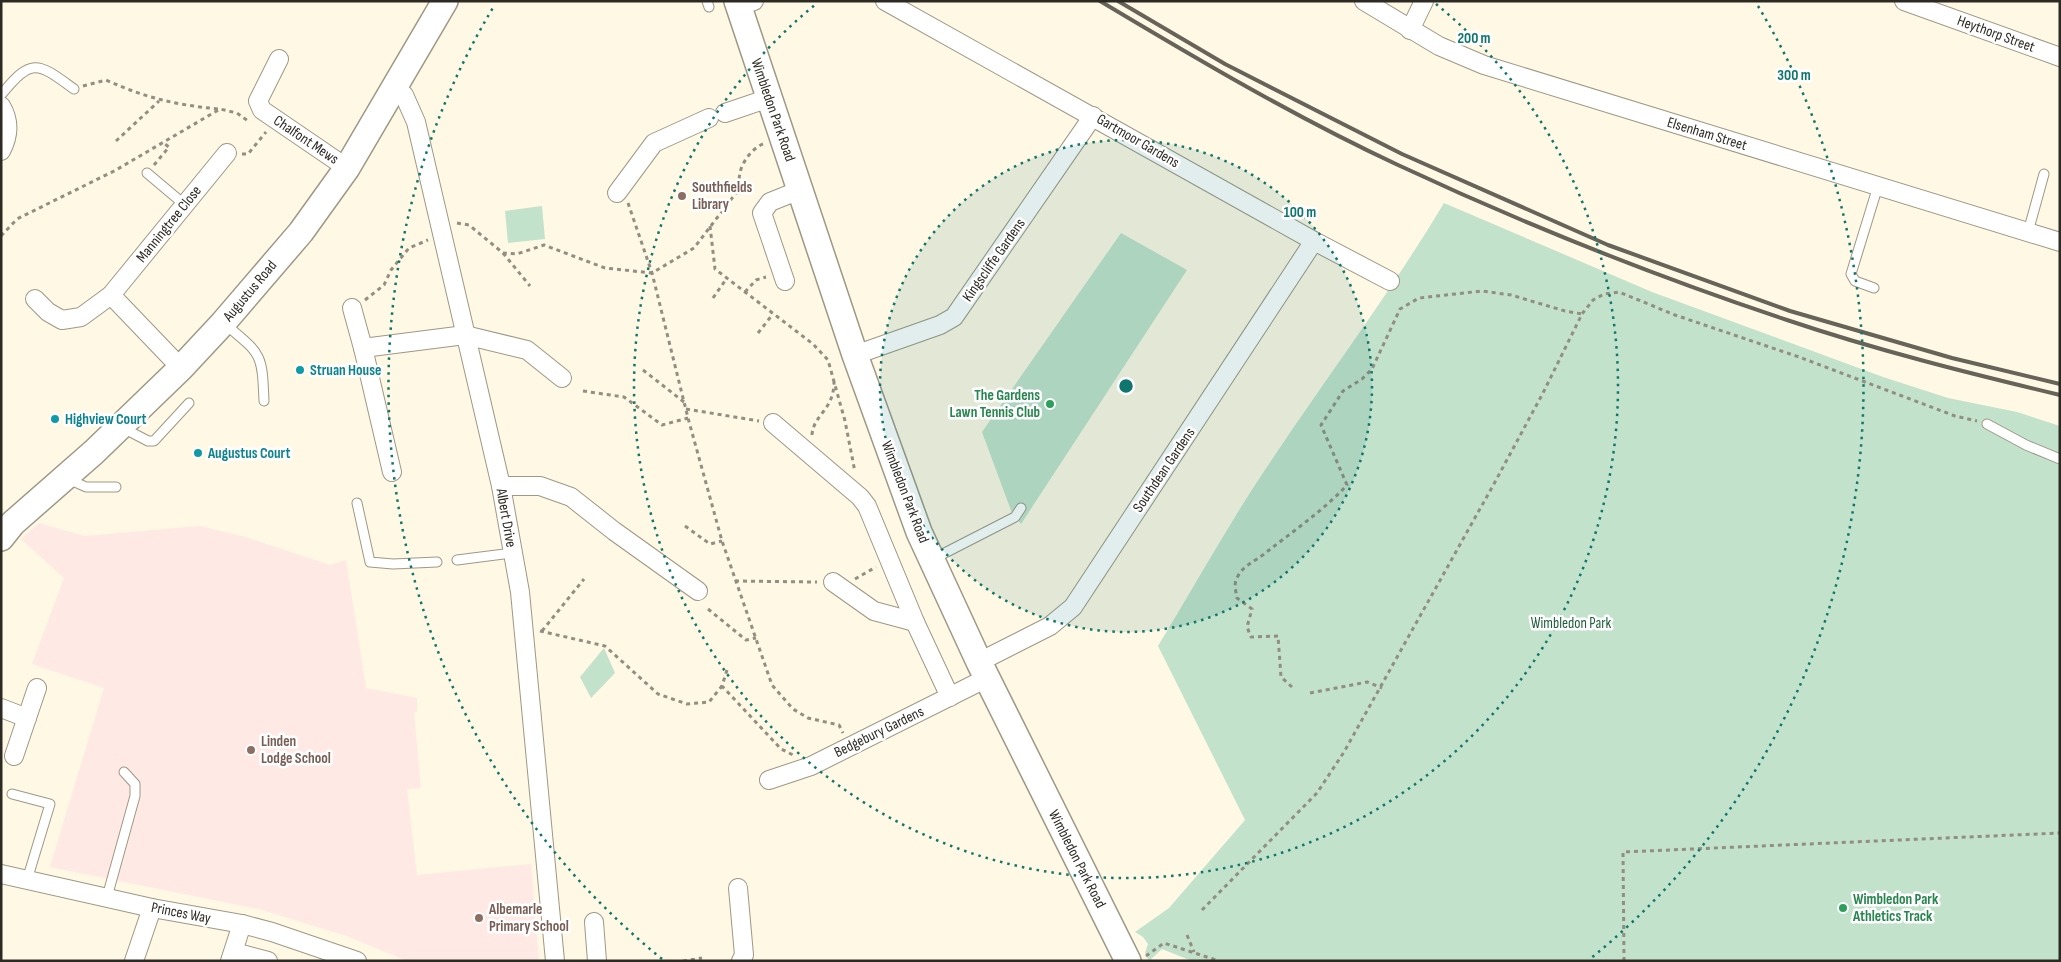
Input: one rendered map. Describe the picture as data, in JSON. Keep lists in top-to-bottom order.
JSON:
{
  "streets": {
    "street": [
      "Heythorp Street",
      "Wimbledon Park Road",
      "Elsenham Street",
      "Chalfont Mews",
      "Gartmoor Gardens",
      "Manningtree Close",
      "Kingscliffe Gardens",
      "Augustus Road",
      "Southdean Gardens",
      "Albert Drive",
      "Bedgebury Gardens",
      "Princes Way"
    ]
  },
  "crossings": [
    ["Wimbledon Park Road", "Kingscliffe Gardens"],
    ["Wimbledon Park Road", "Southdean Gardens"],
    ["Wimbledon Park Road", "Bedgebury Gardens"],
    ["Chalfont Mews", "Augustus Road"],
    ["Gartmoor Gardens", "Kingscliffe Gardens"],
    ["Gartmoor Gardens", "Southdean Gardens"],
    ["Augustus Road", "Albert Drive"],
    ["Southdean Gardens", "Bedgebury Gardens"]
  ],
  "parks": ["Wimbledon Park"],
  "places": [
    "Southfields Library",
    "Struan House",
    "The Gardens Lawn Tennis Club",
    "Highview Court",
    "Augustus Court",
    "Linden Lodge School",
    "Wimbledon Park Athletics Track",
    "Albemarle Primary School"
  ],
  "rings": ["200 m", "300 m", "100 m"]
}
